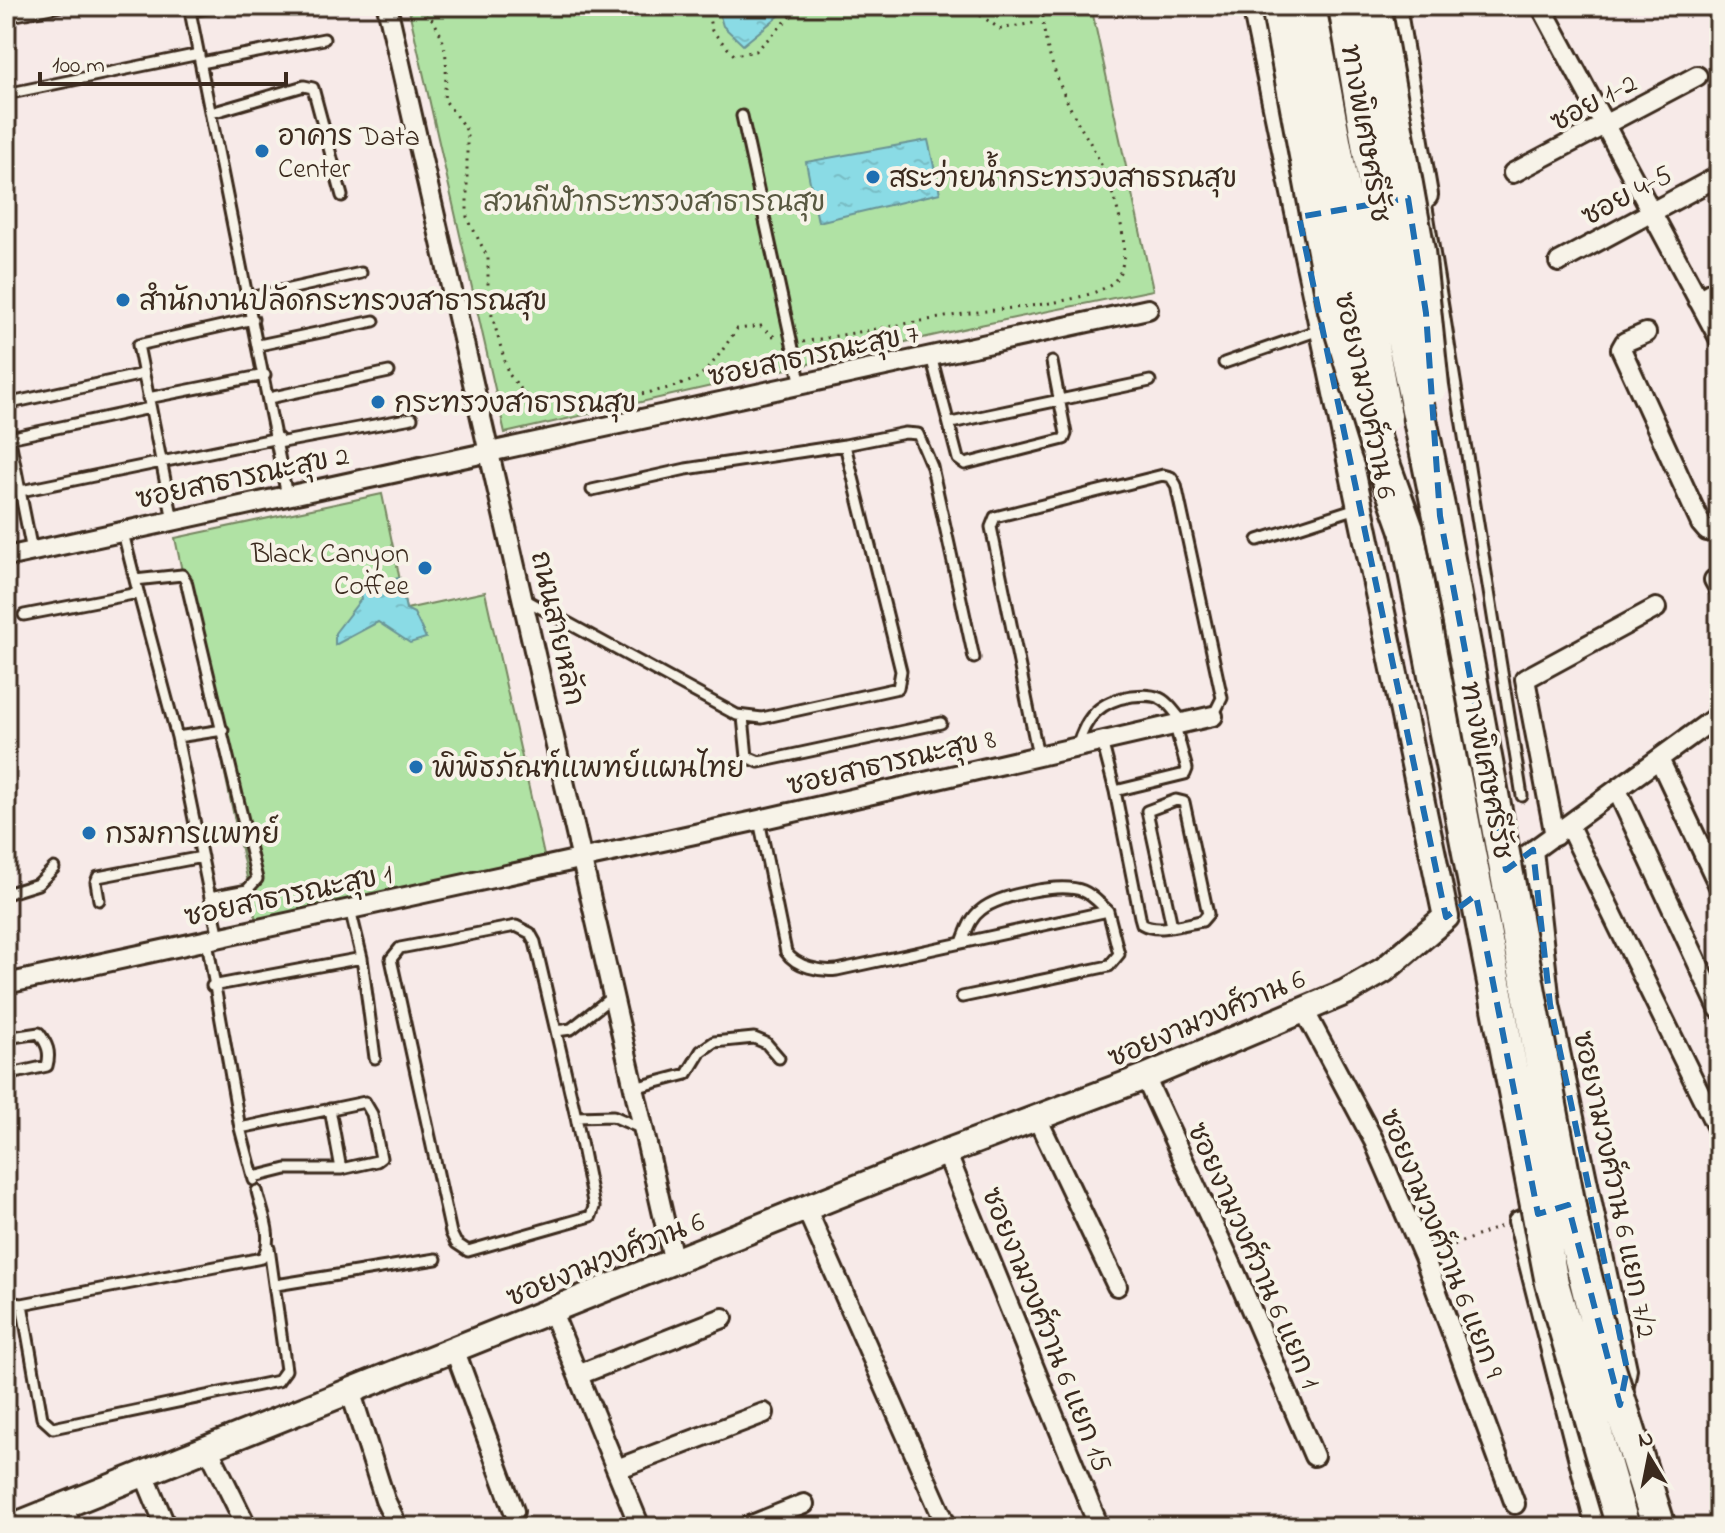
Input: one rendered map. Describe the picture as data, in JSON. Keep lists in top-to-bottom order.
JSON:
{
  "streets": {
    "highway": ["ทางพิเศษศรีรัช"],
    "street": [
      "ซอย 1-2",
      "ซอย 4-5",
      "ซอยสาธารณะสุข 7",
      "ซอยงามวงศ์วาน 6",
      "ซอยสาธารณะสุข 2",
      "ถนนสายหลัก",
      "ซอยสาธารณะสุข 8",
      "ซอยสาธารณะสุข 1",
      "ซอยงามวงศ์วาน 6 แยก 7/2",
      "ซอยงามวงศ์วาน 6 แยก 9",
      "ซอยงามวงศ์วาน 6 แยก 1",
      "ซอยงามวงศ์วาน 6 แยก 15"
    ]
  },
  "crossings": [
    ["ซอยสาธารณะสุข 7", "ซอยสาธารณะสุข 2"],
    ["ซอยสาธารณะสุข 7", "ถนนสายหลัก"],
    ["ซอยงามวงศ์วาน 6", "ถนนสายหลัก"],
    ["ซอยงามวงศ์วาน 6", "ซอยงามวงศ์วาน 6 แยก 9"],
    ["ซอยงามวงศ์วาน 6", "ซอยงามวงศ์วาน 6 แยก 1"],
    ["ซอยงามวงศ์วาน 6", "ซอยงามวงศ์วาน 6 แยก 15"],
    ["ซอยสาธารณะสุข 2", "ถนนสายหลัก"],
    ["ถนนสายหลัก", "ซอยสาธารณะสุข 8"],
    ["ถนนสายหลัก", "ซอยสาธารณะสุข 1"],
    ["ซอยสาธารณะสุข 8", "ซอยสาธารณะสุข 1"]
  ],
  "parks": ["สวนกีฬากระทรวงสาธารณสุข"],
  "places": [
    "อาคาร Data Center",
    "สระว่ายน้ำกระทรวงสาธรณสุข",
    "สำนักงานปลัดกระทรวงสาธารณสุข",
    "กระทรวงสาธารณสุข",
    "Black Canyon Coffee",
    "พิพิธภัณฑ์แพทย์แผนไทย",
    "กรมการแพทย์"
  ],
  "scale_bar": "100 m",
  "north": "top"
}
